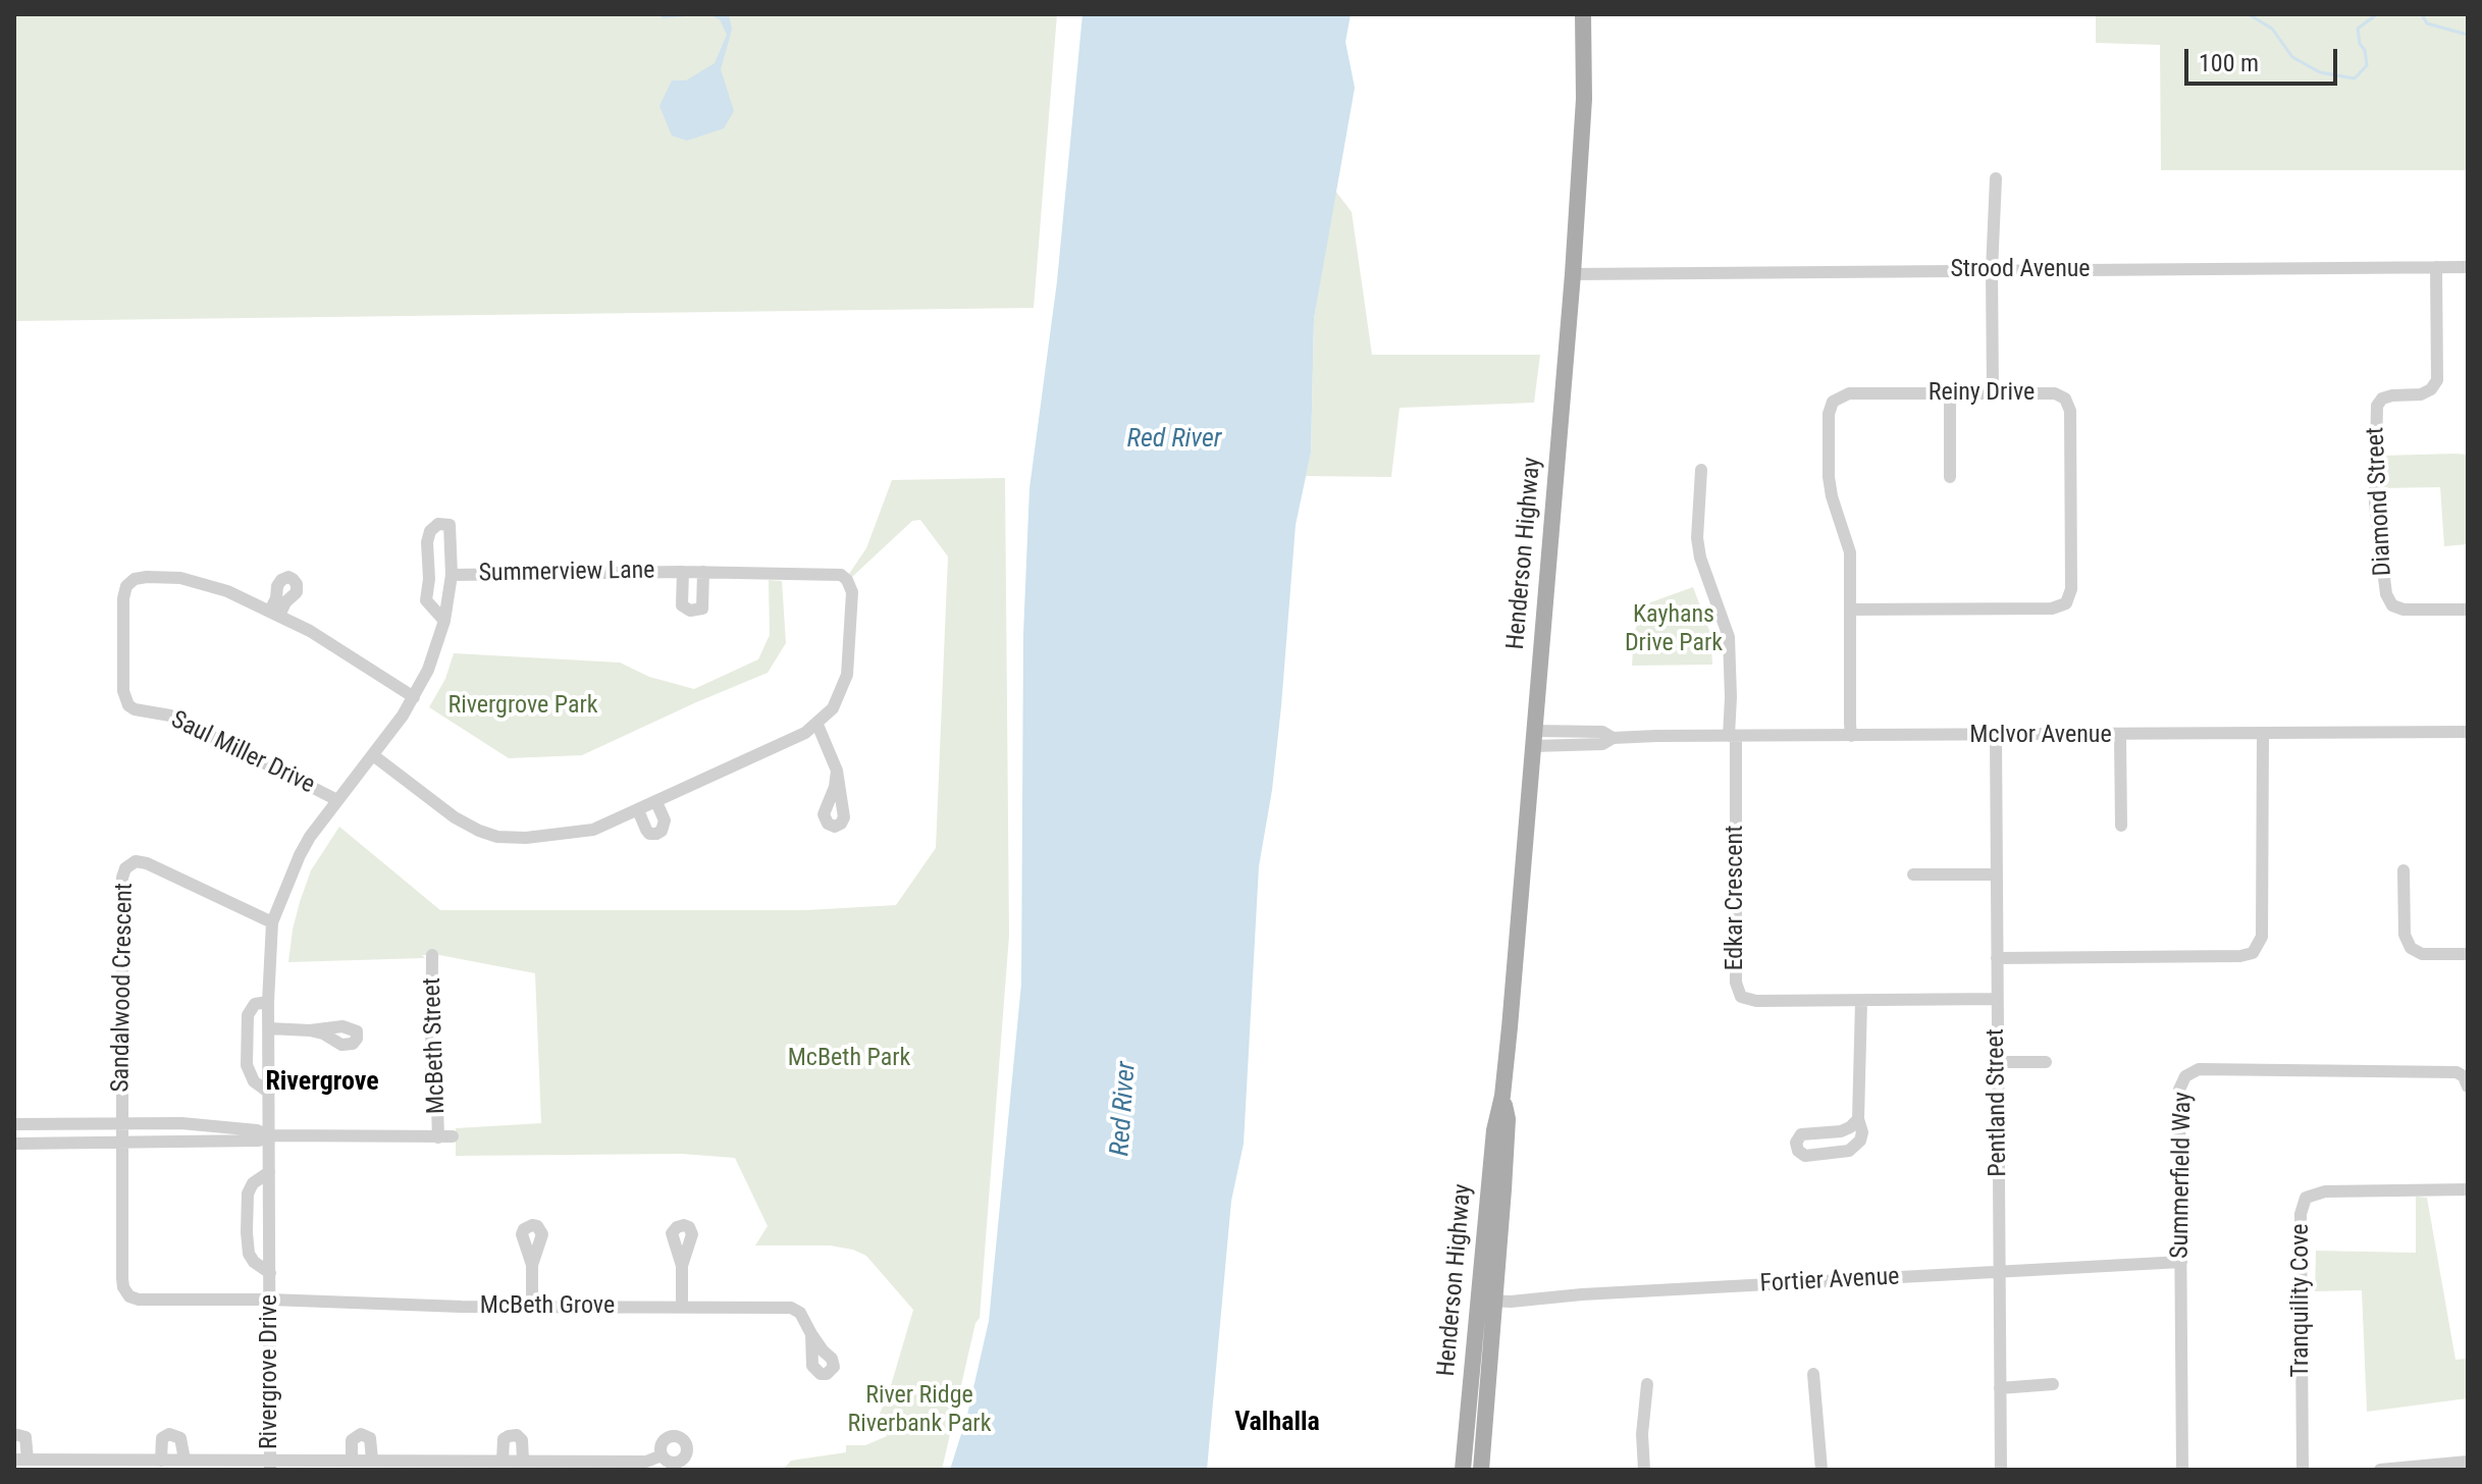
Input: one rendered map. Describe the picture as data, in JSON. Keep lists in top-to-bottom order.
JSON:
{
  "streets": {
    "main road": ["Henderson Highway"],
    "street": [
      "Strood Avenue",
      "Reiny Drive",
      "Diamond Street",
      "Summerview Lane",
      "McIvor Avenue",
      "Saul Miller Drive",
      "Edkar Crescent",
      "Sandalwood Crescent",
      "McBeth Street",
      "Pentland Street",
      "Summerfield Way",
      "Fortier Avenue",
      "Tranquility Cove",
      "McBeth Grove",
      "Rivergrove Drive"
    ]
  },
  "crossings": [
    ["Strood Avenue", "Diamond Street"],
    ["Strood Avenue", "Henderson Highway"],
    ["Reiny Drive", "McIvor Avenue"],
    ["Henderson Highway", "McIvor Avenue"],
    ["Henderson Highway", "Fortier Avenue"],
    ["Summerview Lane", "Rivergrove Drive"],
    ["McIvor Avenue", "Edkar Crescent"],
    ["McIvor Avenue", "Pentland Street"],
    ["Saul Miller Drive", "Rivergrove Drive"],
    ["Edkar Crescent", "Pentland Street"],
    ["Sandalwood Crescent", "Rivergrove Drive"],
    ["Pentland Street", "Fortier Avenue"],
    ["Summerfield Way", "Fortier Avenue"],
    ["McBeth Grove", "Rivergrove Drive"]
  ],
  "districts": ["Rivergrove", "Valhalla"],
  "water": ["Red River"],
  "parks": [
    "Kayhans Drive Park",
    "Rivergrove Park",
    "McBeth Park",
    "River Ridge Riverbank Park"
  ],
  "scale_bar": "100 m"
}
